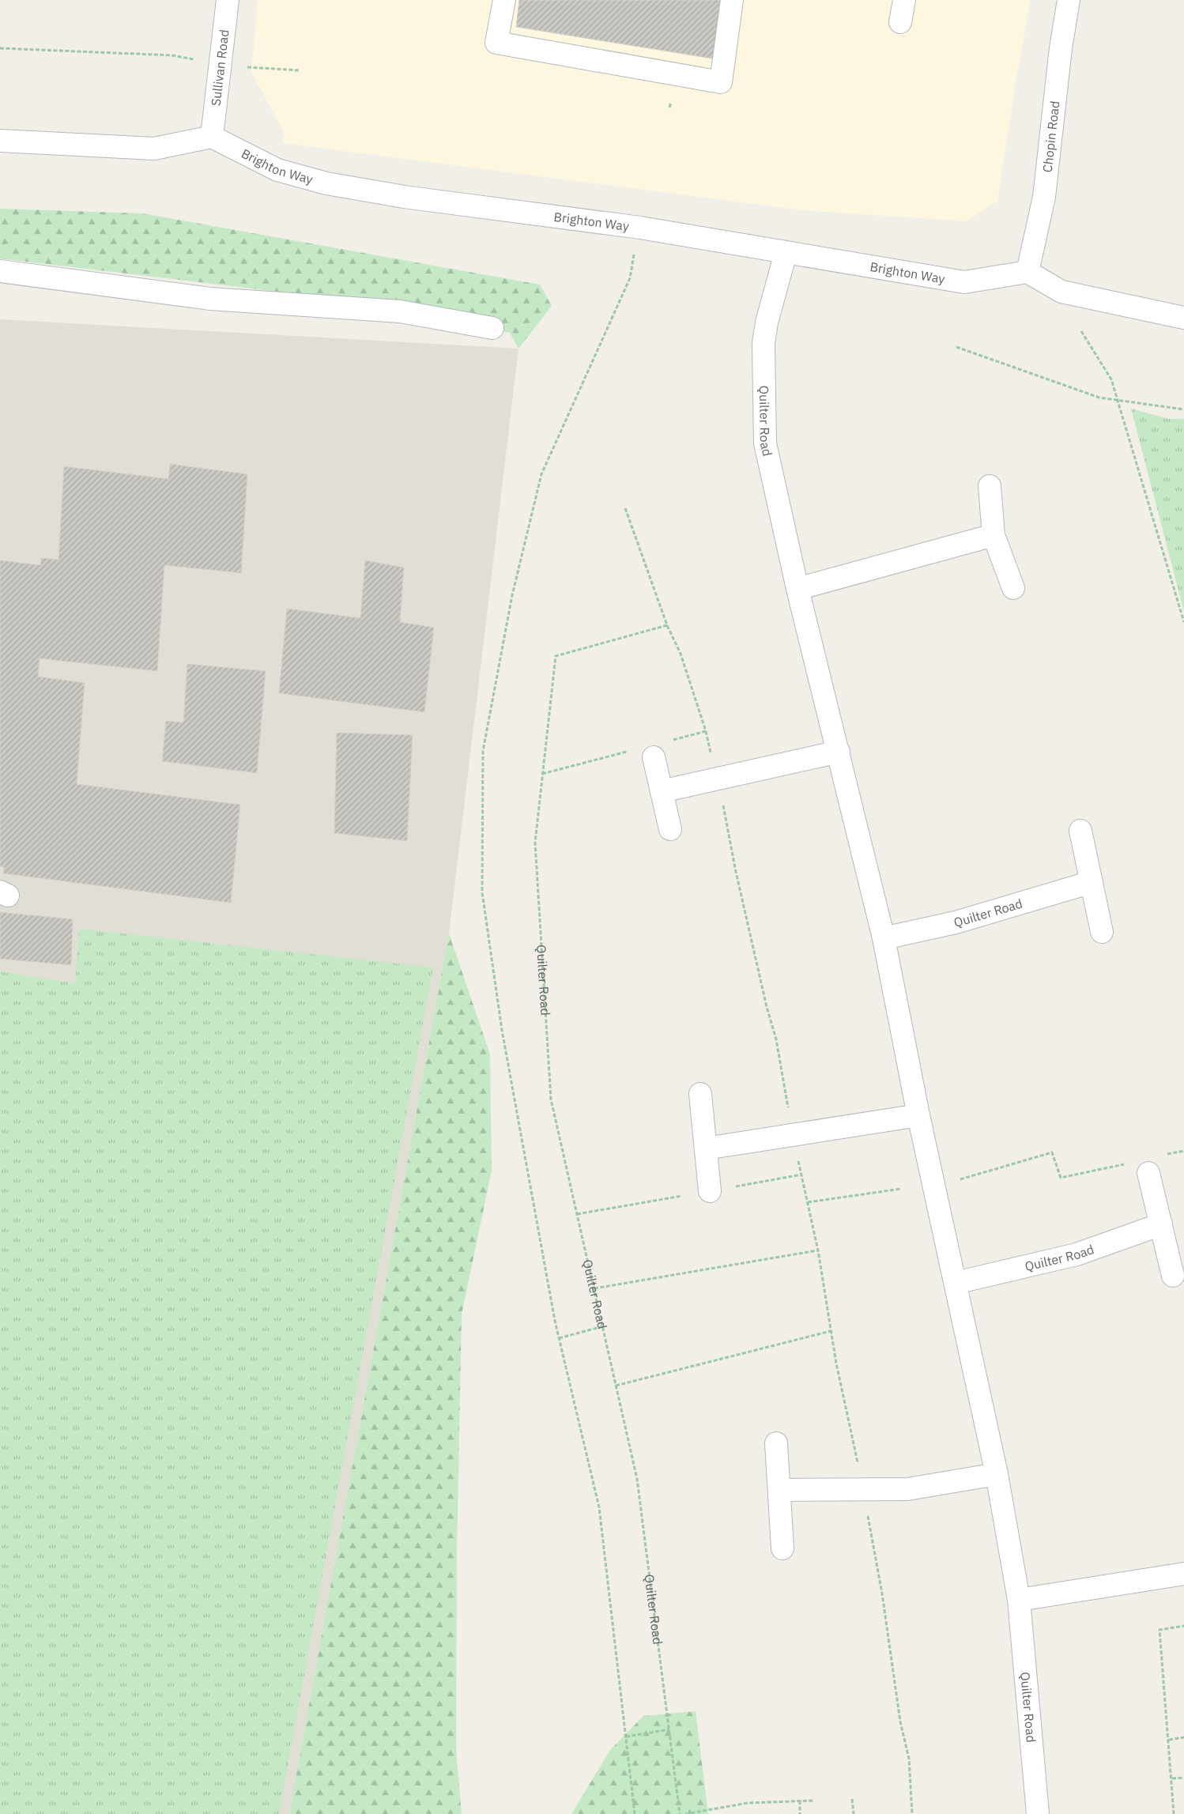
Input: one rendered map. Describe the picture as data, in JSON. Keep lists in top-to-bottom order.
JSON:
{
  "streets": {
    "street": [
      "Sullivan Road",
      "Chopin Road",
      "Brighton Way",
      "Quilter Road"
    ]
  },
  "crossings": [
    ["Sullivan Road", "Brighton Way"],
    ["Chopin Road", "Brighton Way"],
    ["Brighton Way", "Quilter Road"]
  ]
}
